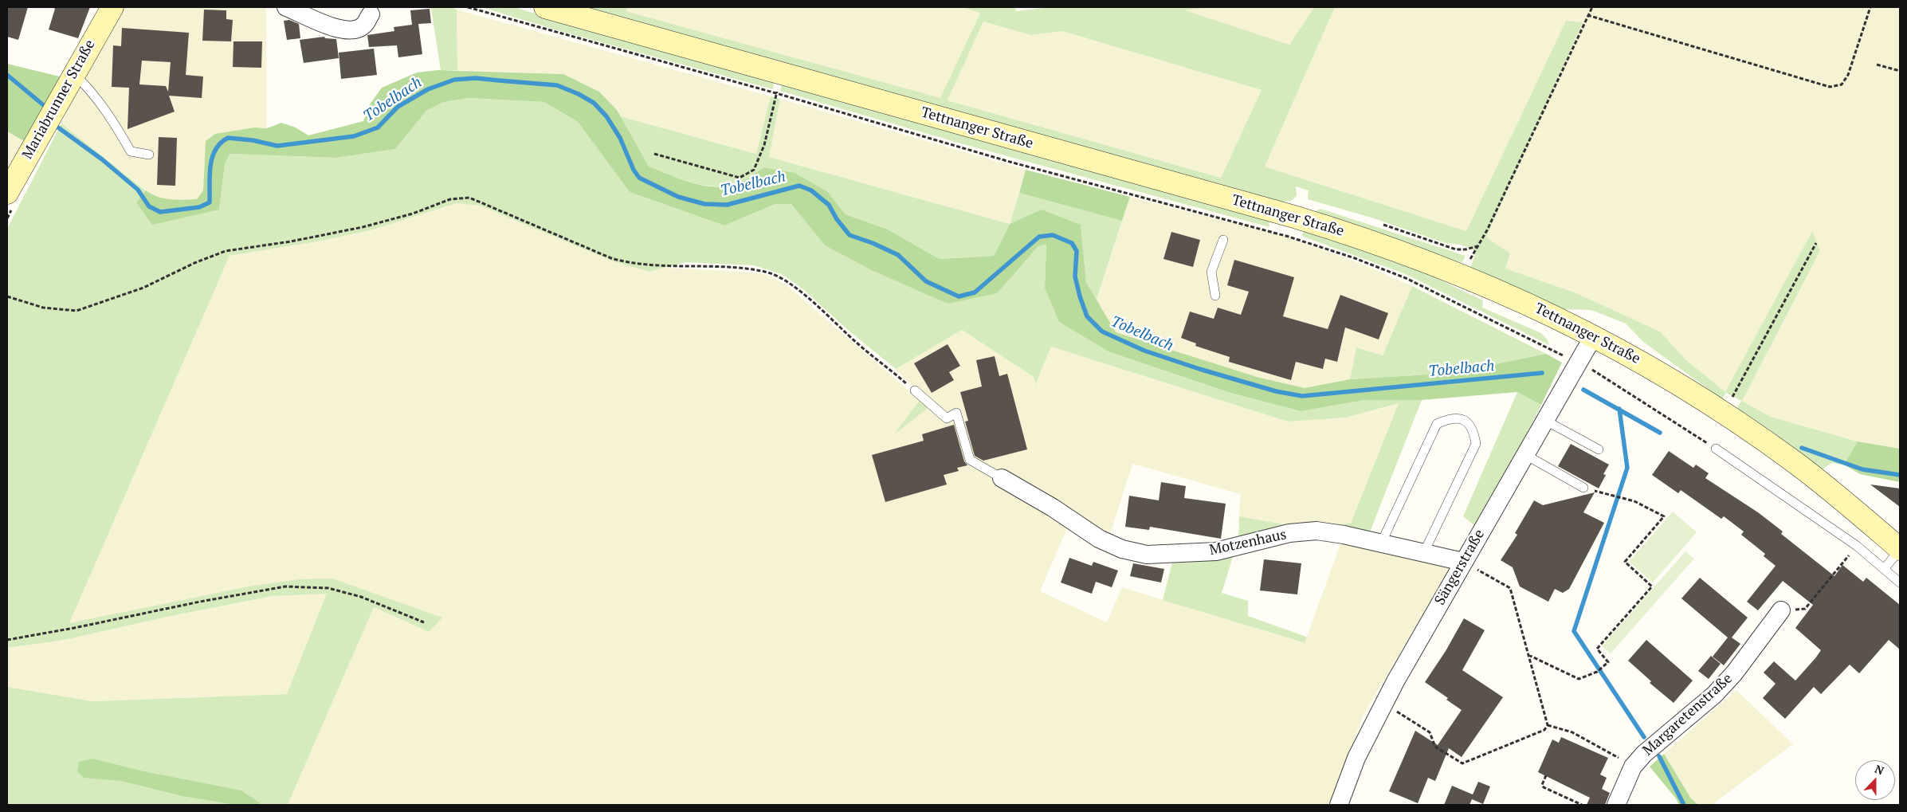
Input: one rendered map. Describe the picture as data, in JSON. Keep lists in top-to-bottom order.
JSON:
{
  "streets": {
    "main road": ["Mariabrunner Straße", "Tettnanger Straße"],
    "street": ["Motzenhaus", "Sängerstraße", "Margaretenstraße"]
  },
  "crossings": [
    ["Tettnanger Straße", "Sängerstraße"],
    ["Motzenhaus", "Sängerstraße"]
  ],
  "water": ["Tobelbach"],
  "north": "top"
}
